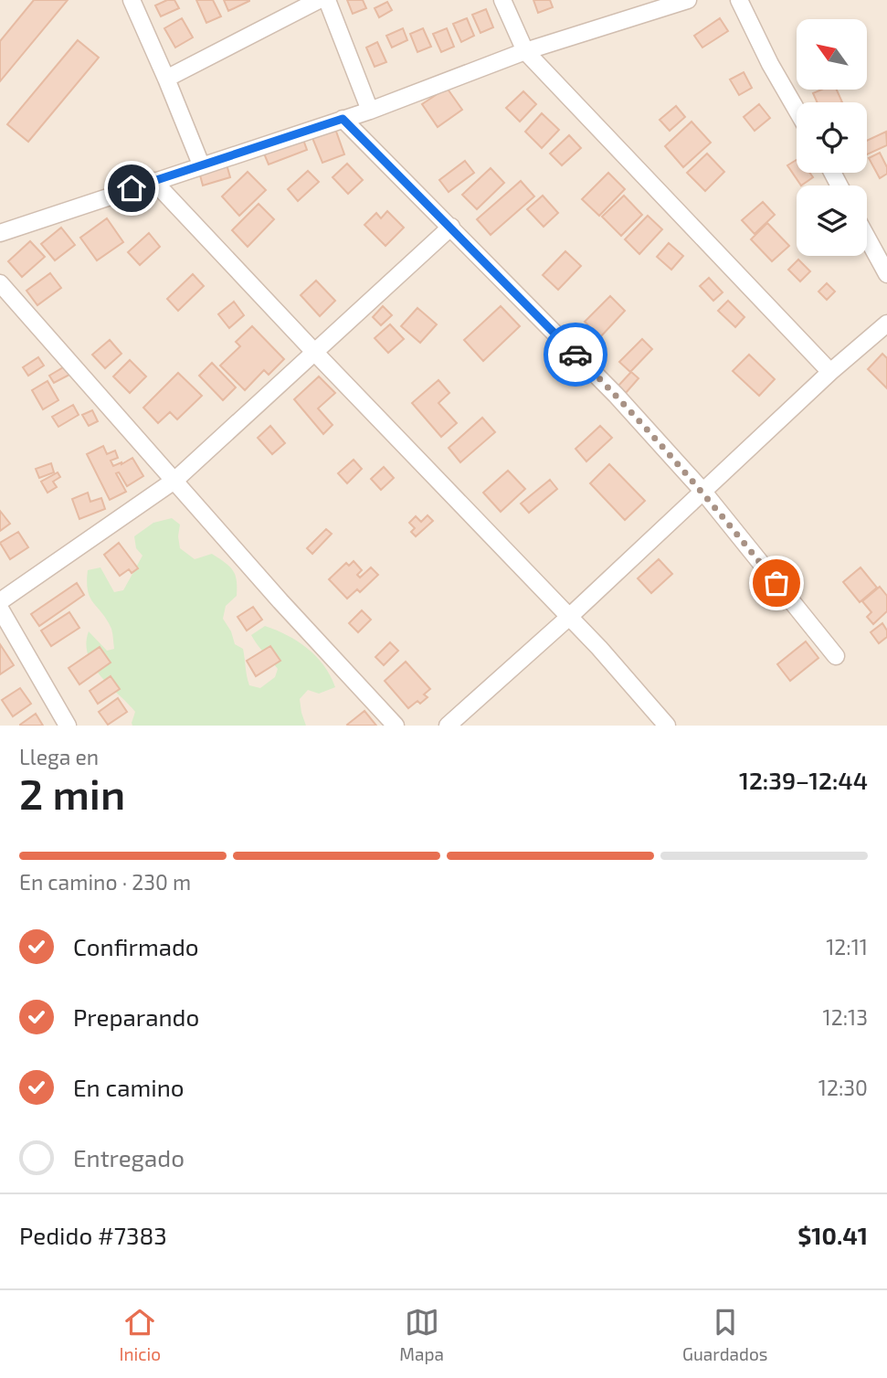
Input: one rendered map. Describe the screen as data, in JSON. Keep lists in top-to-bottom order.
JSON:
{
  "north": "top left",
  "page": {
    "heading": ["2 min", "Llega en", "12:39–12:44"],
    "panel": ["Pedido #7383", "$10.41"],
    "bar": "En camino · 230 m",
    "list": [
      ["Confirmado", "12:11"],
      ["Preparando", "12:13"],
      ["En camino", "12:30"],
      "Entregado"
    ],
    "tabs": ["Inicio", "Mapa", "Guardados"]
  }
}
